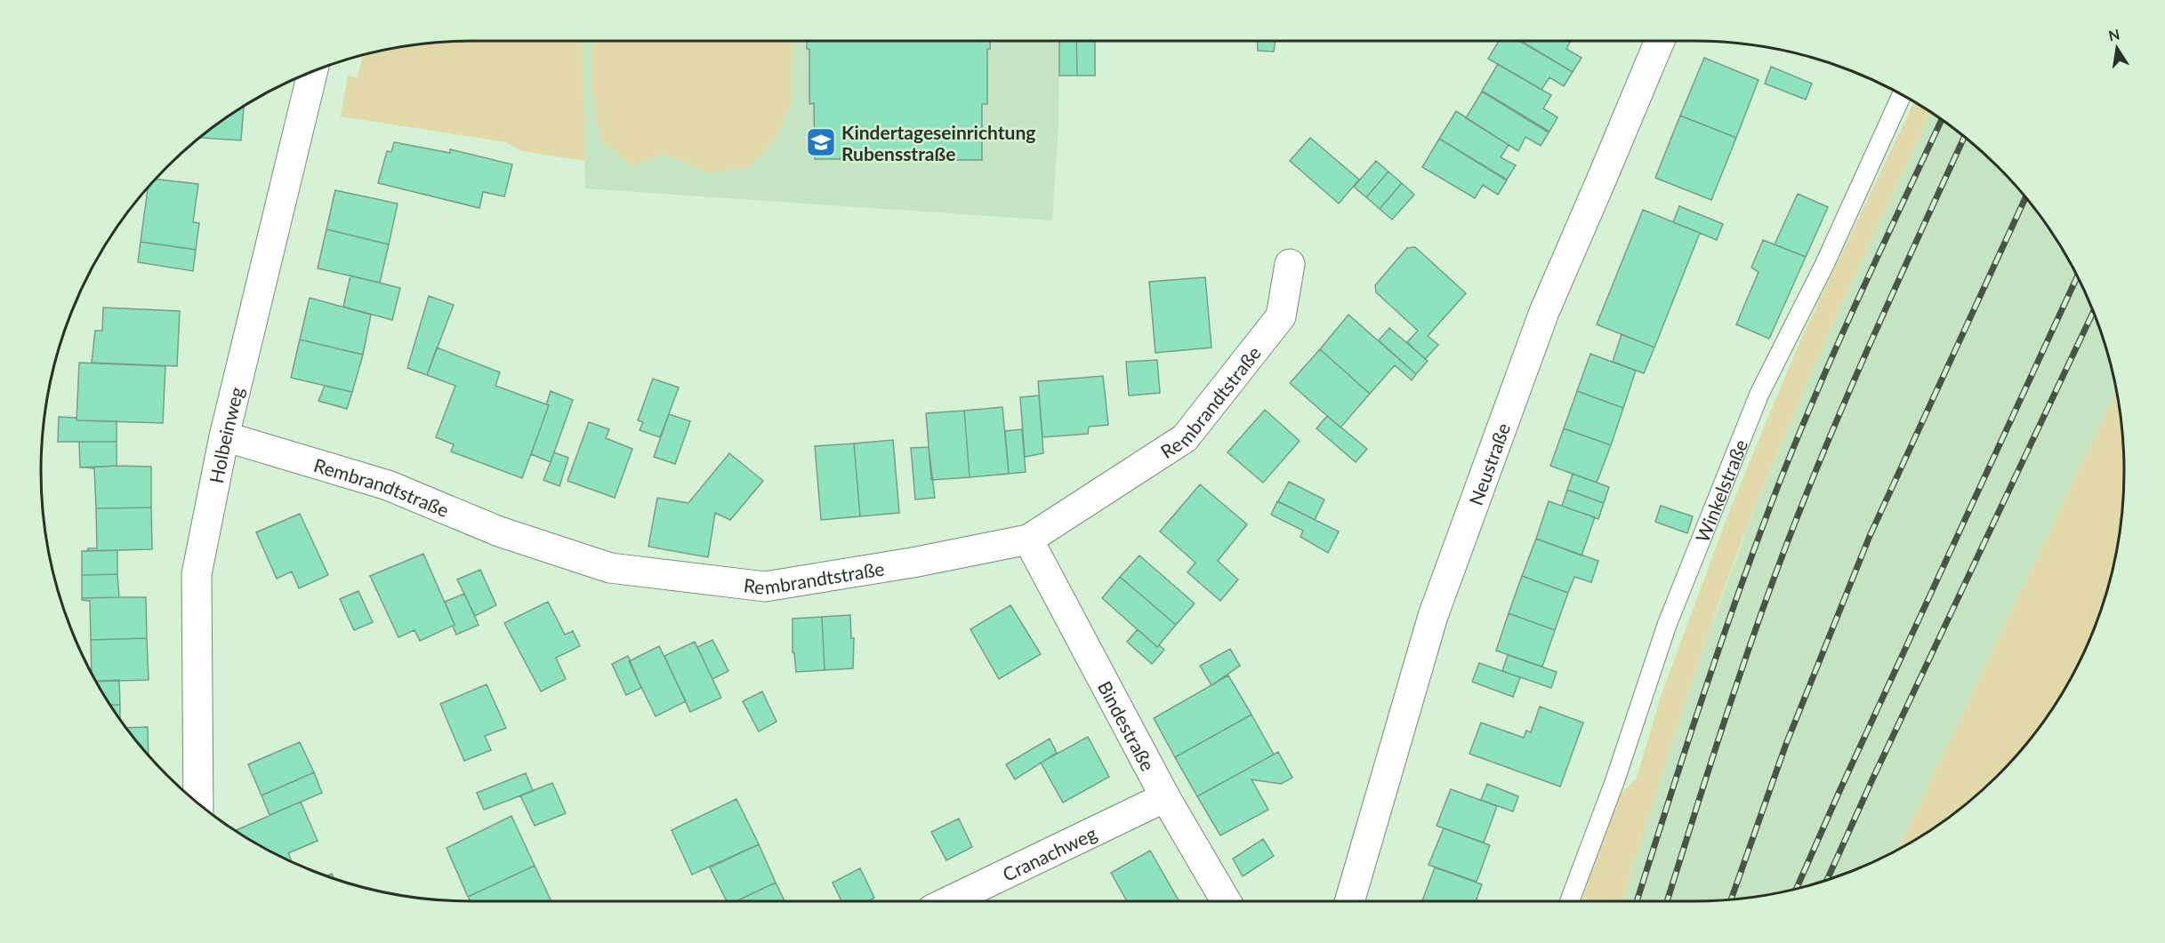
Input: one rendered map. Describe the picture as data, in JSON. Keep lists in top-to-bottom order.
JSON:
{
  "streets": {
    "street": [
      "Rembrandtstraße",
      "Holbeinweg",
      "Neustraße",
      "Bindestraße",
      "Cranachweg"
    ],
    "lane": ["Winkelstraße"]
  },
  "crossings": [
    ["Rembrandtstraße", "Holbeinweg"],
    ["Rembrandtstraße", "Bindestraße"],
    ["Bindestraße", "Cranachweg"]
  ],
  "places": {
    "school or university": ["Kindertageseinrichtung Rubensstraße"]
  },
  "north": "top"
}
